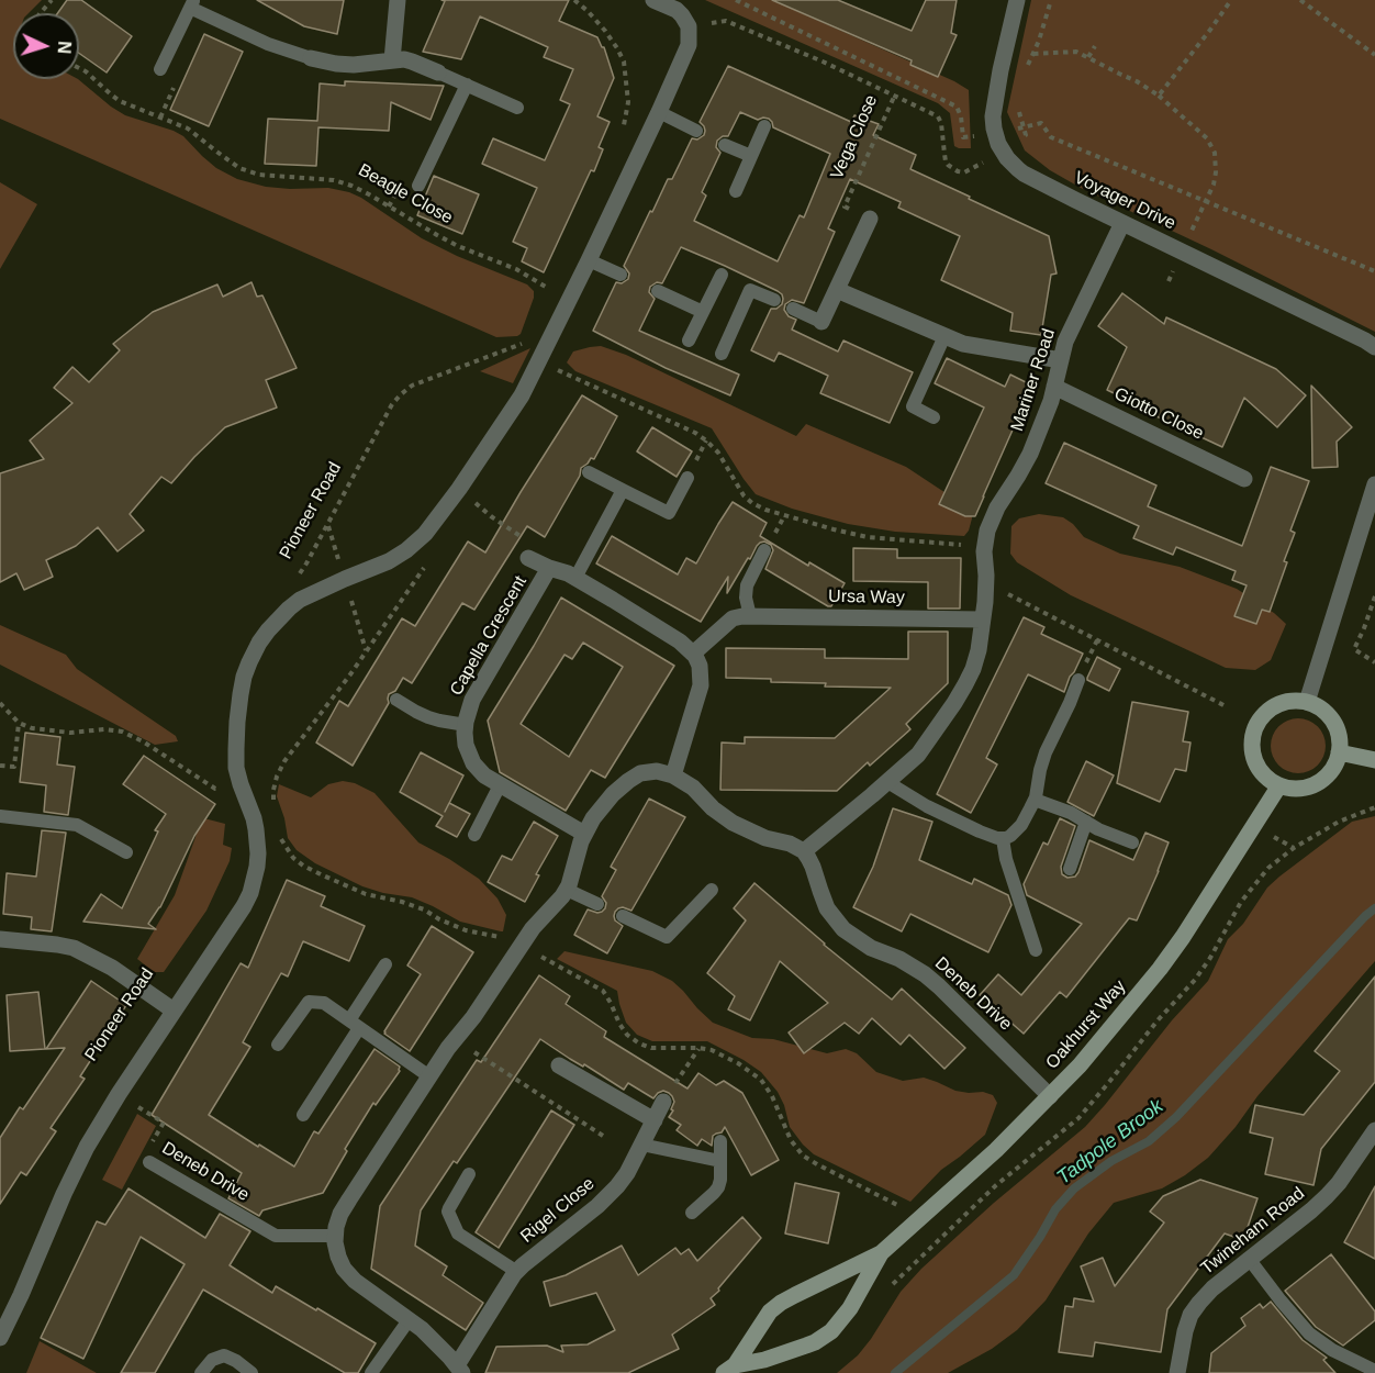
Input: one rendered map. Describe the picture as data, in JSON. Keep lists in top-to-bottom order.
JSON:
{
  "streets": {
    "street": [
      "Voyager Drive",
      "Mariner Road",
      "Giotto Close",
      "Ursa Way",
      "Capella Crescent",
      "Deneb Drive",
      "Oakhurst Way",
      "Rigel Close",
      "Twineham Road"
    ],
    "lane": ["Beagle Close"],
    "path": ["Vega Close", "Pioneer Road"]
  },
  "crossings": [
    ["Voyager Drive", "Mariner Road"],
    ["Mariner Road", "Giotto Close"],
    ["Mariner Road", "Ursa Way"],
    ["Mariner Road", "Deneb Drive"],
    ["Ursa Way", "Capella Crescent"],
    ["Deneb Drive", "Oakhurst Way"]
  ],
  "water": ["Tadpole Brook"],
  "north": "right"
}
